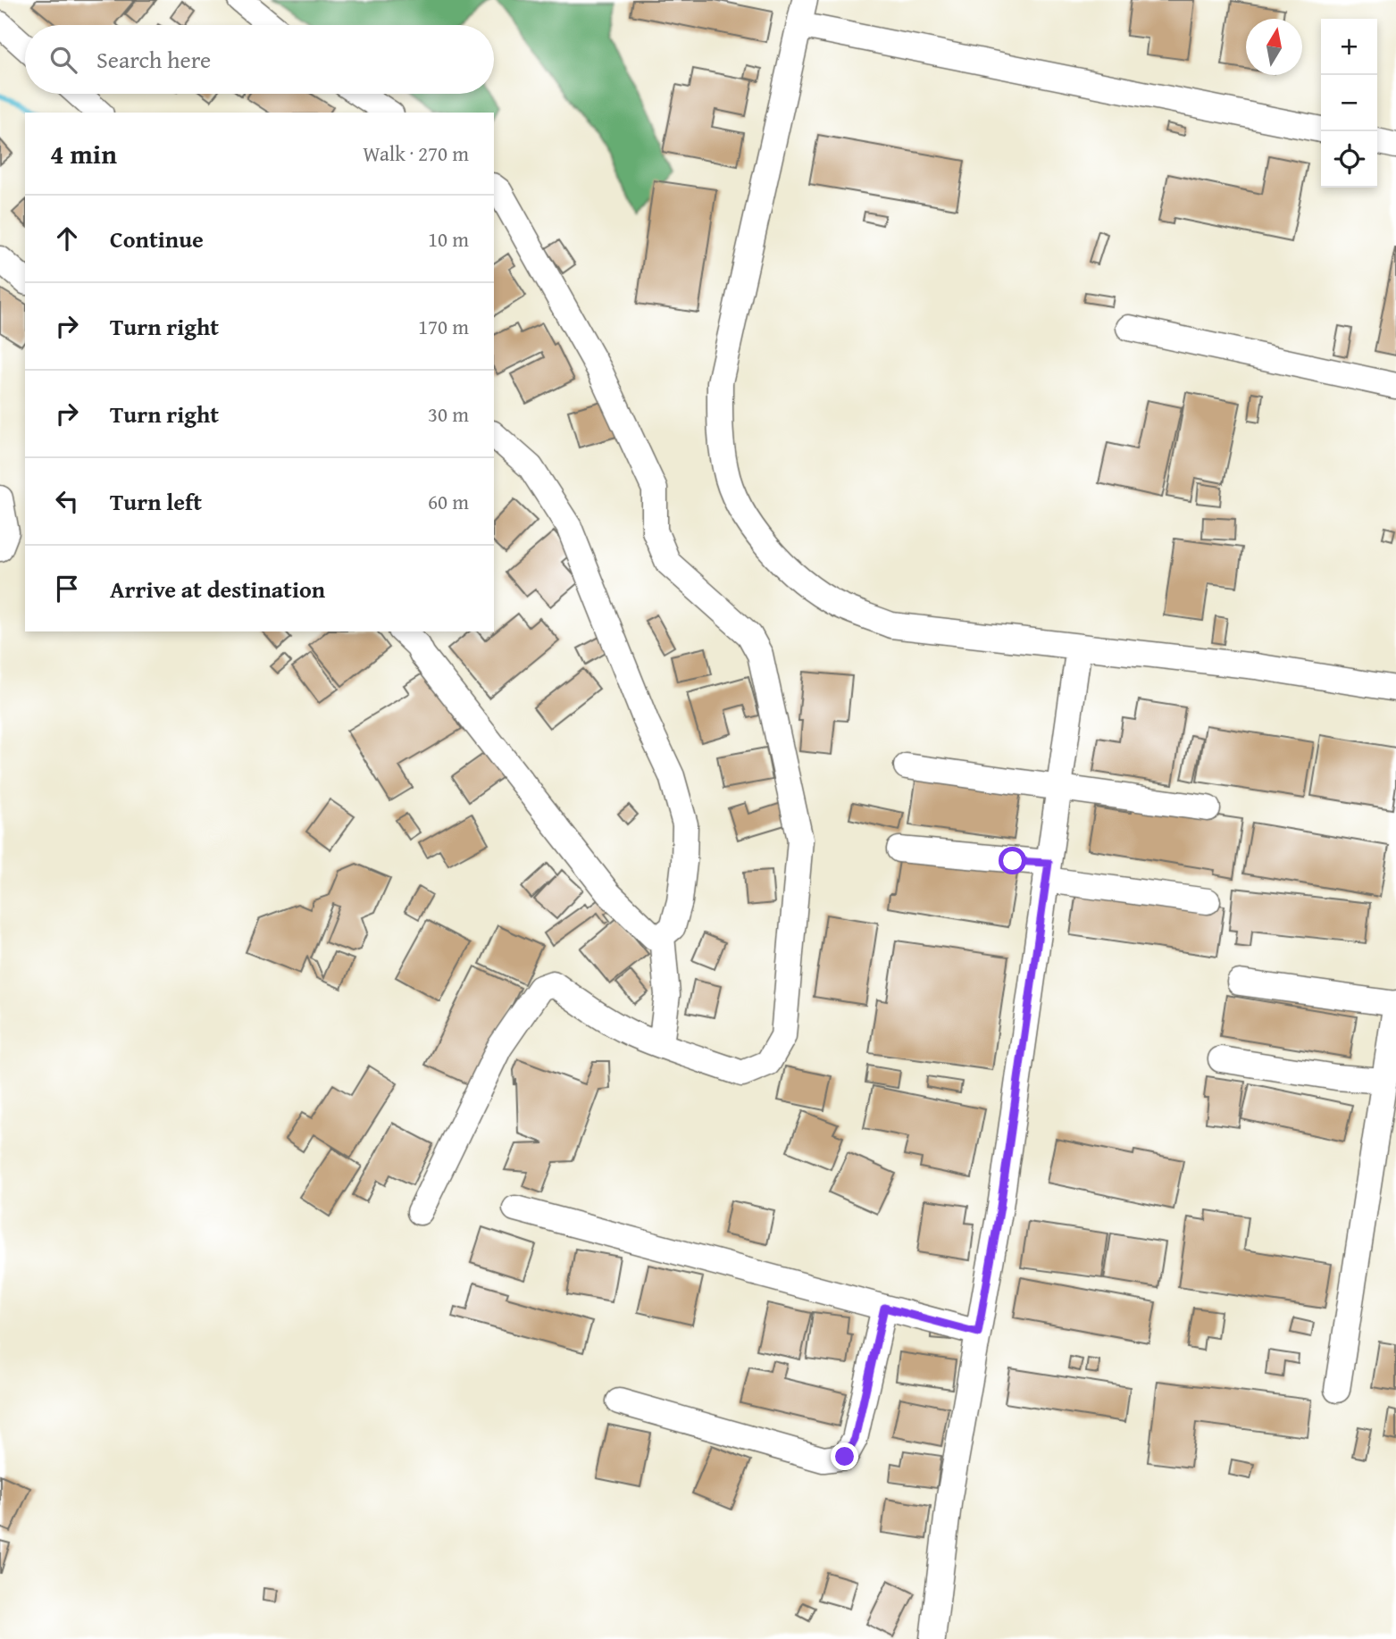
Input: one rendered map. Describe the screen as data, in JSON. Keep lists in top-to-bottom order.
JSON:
{
  "north": "top",
  "page": {
    "map_buttons": ["+", "−"],
    "search": "Search here",
    "heading": ["4 min", "Walk · 270 m"],
    "list": [
      ["Continue", "10 m"],
      ["Turn right", "170 m"],
      ["Turn right", "30 m"],
      ["Turn left", "60 m"],
      "Arrive at destination"
    ]
  }
}
